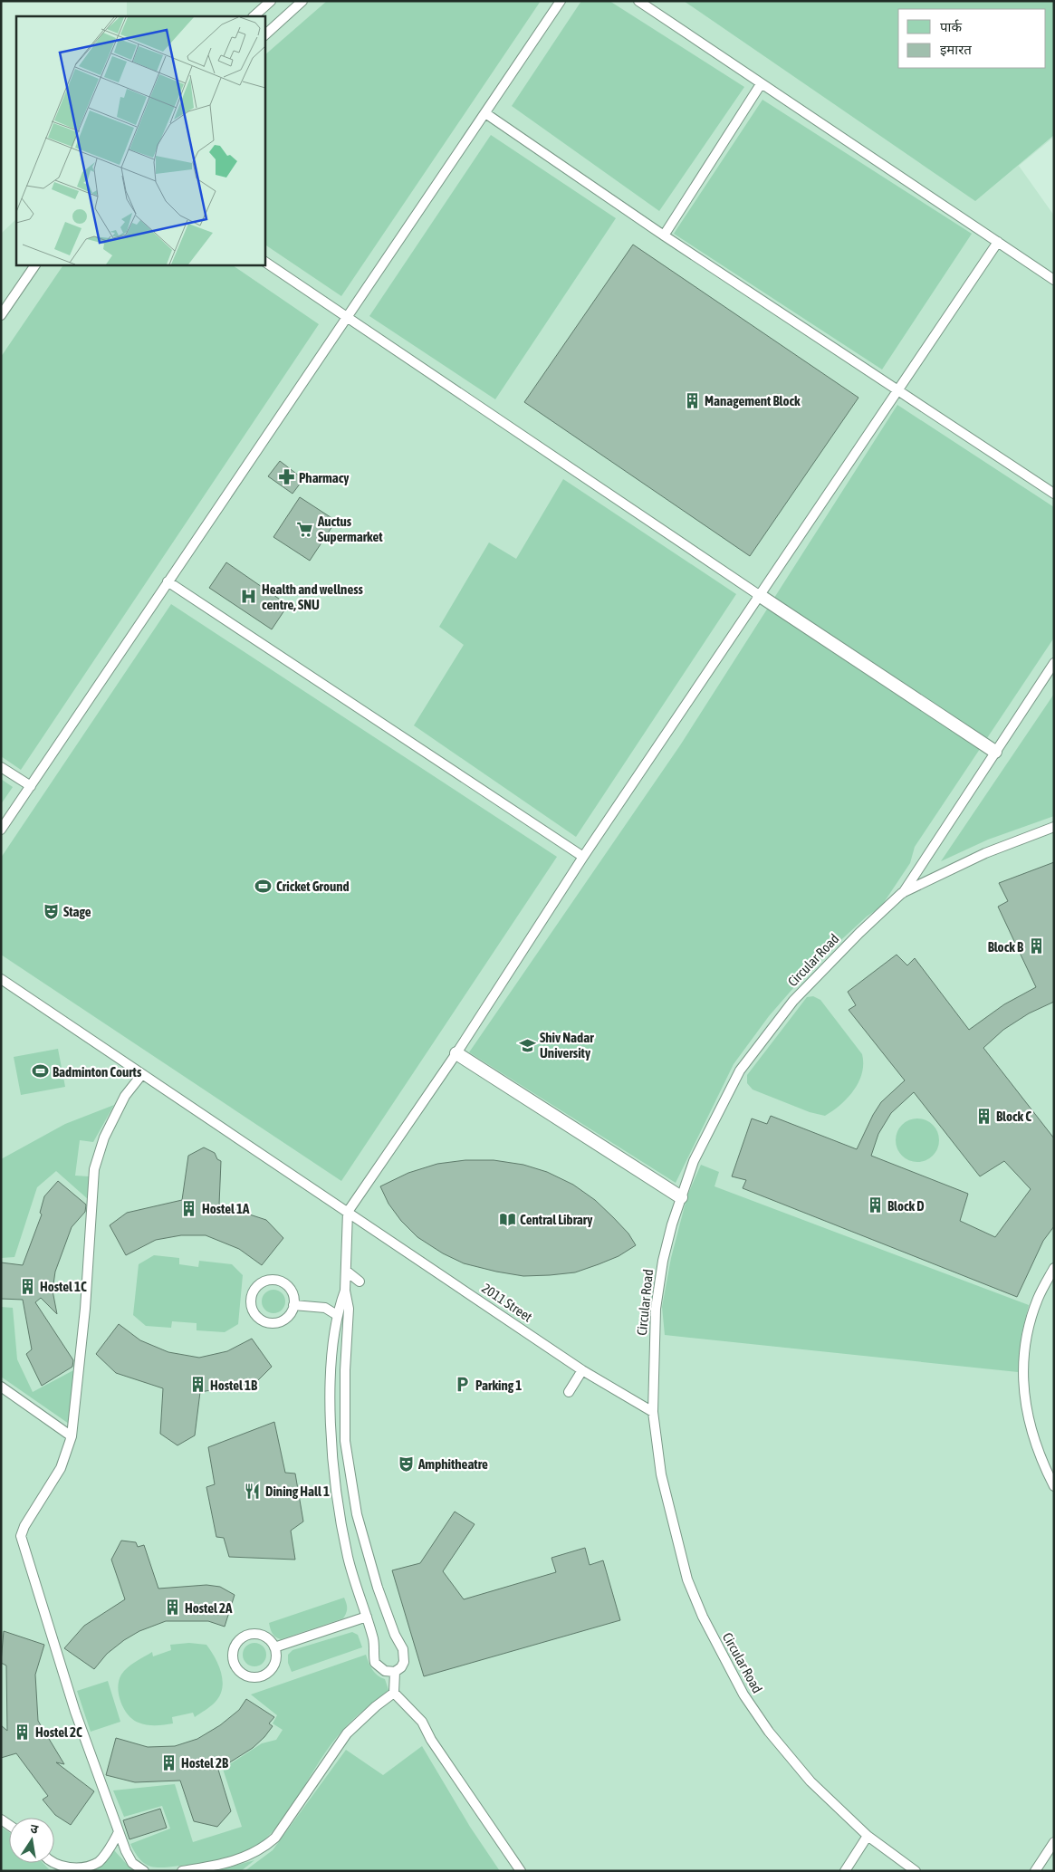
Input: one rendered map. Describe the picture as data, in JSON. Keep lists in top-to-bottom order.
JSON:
{
  "streets": {
    "lane": ["Circular Road", "2011 Street"]
  },
  "crossings": [
    ["Circular Road", "2011 Street"]
  ],
  "places": {
    "building": [
      "Management Block",
      "Block B",
      "Block C",
      "Block D",
      "Hostel 1A",
      "Hostel 1C",
      "Hostel 1B",
      "Hostel 2A",
      "Hostel 2C",
      "Hostel 2B"
    ],
    "pharmacy": ["Pharmacy"],
    "supermarket": ["Auctus Supermarket"],
    "hospital": ["Health and wellness centre, SNU"],
    "sports": ["Cricket Ground", "Badminton Courts"],
    "theatre": ["Stage", "Amphitheatre"],
    "school or university": ["Shiv Nadar University"],
    "library": ["Central Library"],
    "parking": ["Parking 1"],
    "restaurant": ["Dining Hall 1"]
  },
  "legend": ["पार्क", "इमारत"],
  "north": "top"
}
